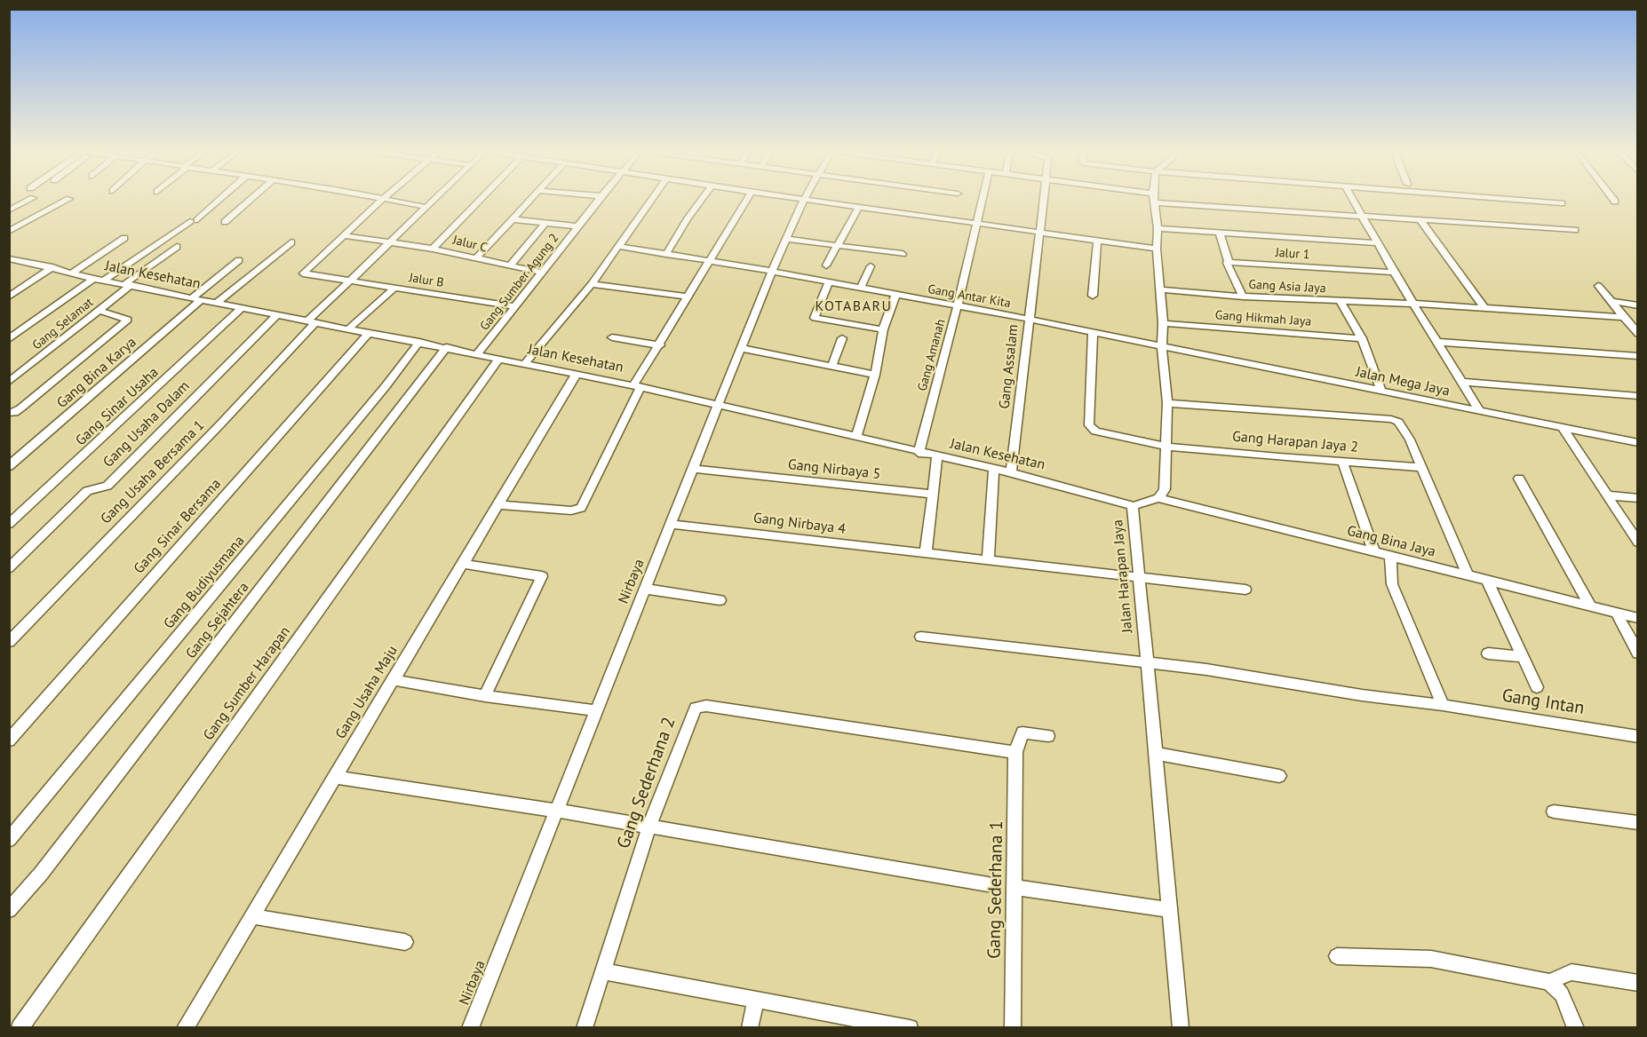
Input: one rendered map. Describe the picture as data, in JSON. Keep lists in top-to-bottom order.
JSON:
{
  "streets": {
    "street": [
      "Jalur C",
      "Jalur 1",
      "Jalan Kesehatan",
      "Jalur B",
      "Gang Sumber Agung 2",
      "Gang Asia Jaya",
      "Gang Antar Kita",
      "Gang Hikmah Jaya",
      "Gang Selamat",
      "Gang Amanah",
      "Gang Assalam",
      "Gang Bina Karya",
      "Jalan Mega Jaya",
      "Gang Sinar Usaha",
      "Gang Usaha Dalam",
      "Gang Harapan Jaya 2",
      "Gang Nirbaya 5",
      "Gang Usaha Bersama 1",
      "Gang Nirbaya 4",
      "Gang Sinar Bersama",
      "Gang Bina Jaya",
      "Jalan Harapan Jaya",
      "Nirbaya",
      "Gang Budiyusmana",
      "Gang Sejahtera",
      "Gang Sumber Harapan",
      "Gang Usaha Maju",
      "Gang Intan",
      "Gang Sederhana 2",
      "Gang Sederhana 1"
    ]
  },
  "crossings": [
    ["Jalur C", "Gang Sumber Agung 2"],
    ["Jalur C", "Gang Usaha Bersama 1"],
    ["Jalan Kesehatan", "Jalur B"],
    ["Jalan Kesehatan", "Gang Sumber Agung 2"],
    ["Jalan Kesehatan", "Gang Selamat"],
    ["Jalan Kesehatan", "Gang Amanah"],
    ["Jalan Kesehatan", "Gang Assalam"],
    ["Jalan Kesehatan", "Gang Bina Karya"],
    ["Jalan Kesehatan", "Gang Sinar Usaha"],
    ["Jalan Kesehatan", "Gang Usaha Dalam"],
    ["Jalan Kesehatan", "Gang Usaha Bersama 1"],
    ["Jalan Kesehatan", "Gang Sinar Bersama"],
    ["Jalan Kesehatan", "Jalan Harapan Jaya"],
    ["Jalan Kesehatan", "Nirbaya"],
    ["Jalan Kesehatan", "Gang Budiyusmana"],
    ["Jalan Kesehatan", "Gang Sejahtera"],
    ["Jalan Kesehatan", "Gang Sumber Harapan"],
    ["Jalan Kesehatan", "Gang Usaha Maju"],
    ["Jalur B", "Gang Sumber Agung 2"],
    ["Gang Antar Kita", "Gang Amanah"],
    ["Gang Antar Kita", "Gang Assalam"],
    ["Gang Antar Kita", "Jalan Mega Jaya"],
    ["Gang Antar Kita", "Gang Harapan Jaya 2"],
    ["Gang Antar Kita", "Nirbaya"],
    ["Gang Nirbaya 5", "Nirbaya"],
    ["Gang Nirbaya 4", "Jalan Harapan Jaya"],
    ["Gang Nirbaya 4", "Nirbaya"],
    ["Gang Bina Jaya", "Jalan Harapan Jaya"],
    ["Jalan Harapan Jaya", "Gang Intan"],
    ["Gang Sederhana 2", "Gang Sederhana 1"]
  ],
  "districts": ["KOTABARU"]
}
